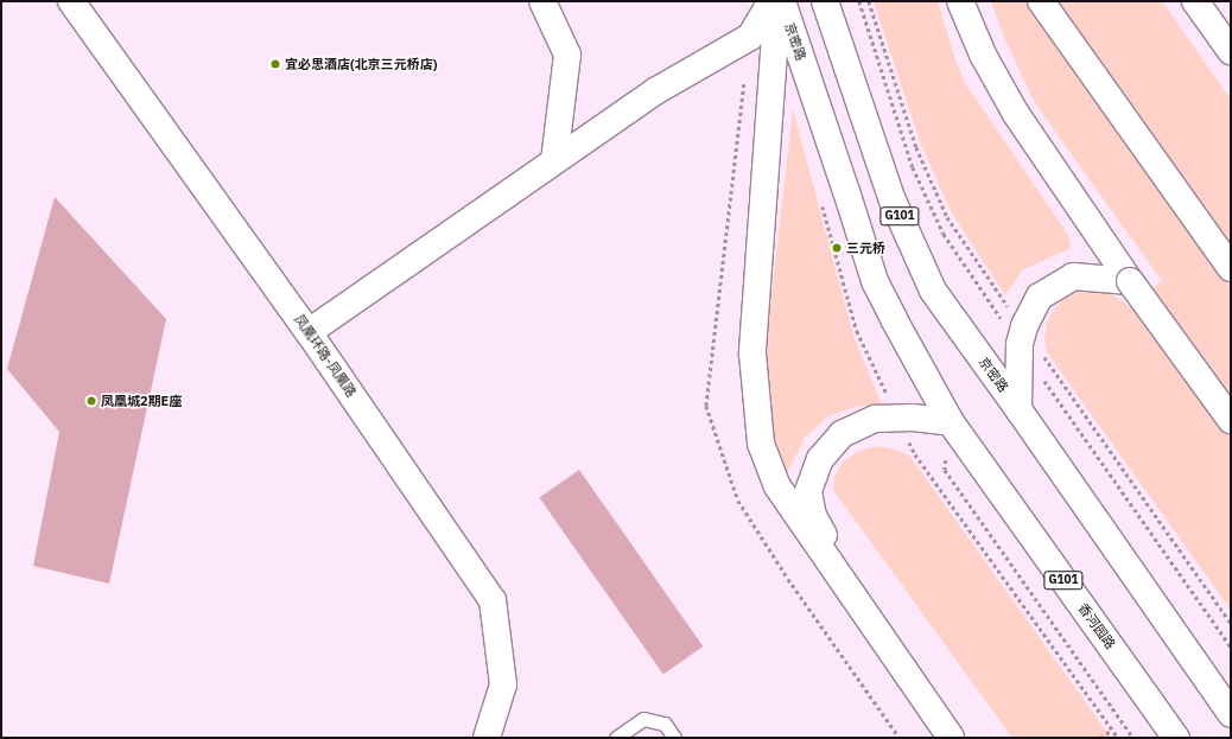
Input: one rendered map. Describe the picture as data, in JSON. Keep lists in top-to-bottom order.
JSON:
{
  "streets": {
    "main road": [
      "京密路",
      "G101",
      "凤凰环路-凤凰路",
      "香河园路"
    ]
  },
  "crossings": [
    ["京密路", "香河园路"]
  ],
  "places": ["宜必思酒店(北京三元桥店)", "三元桥", "凤凰城2期E座"]
}
